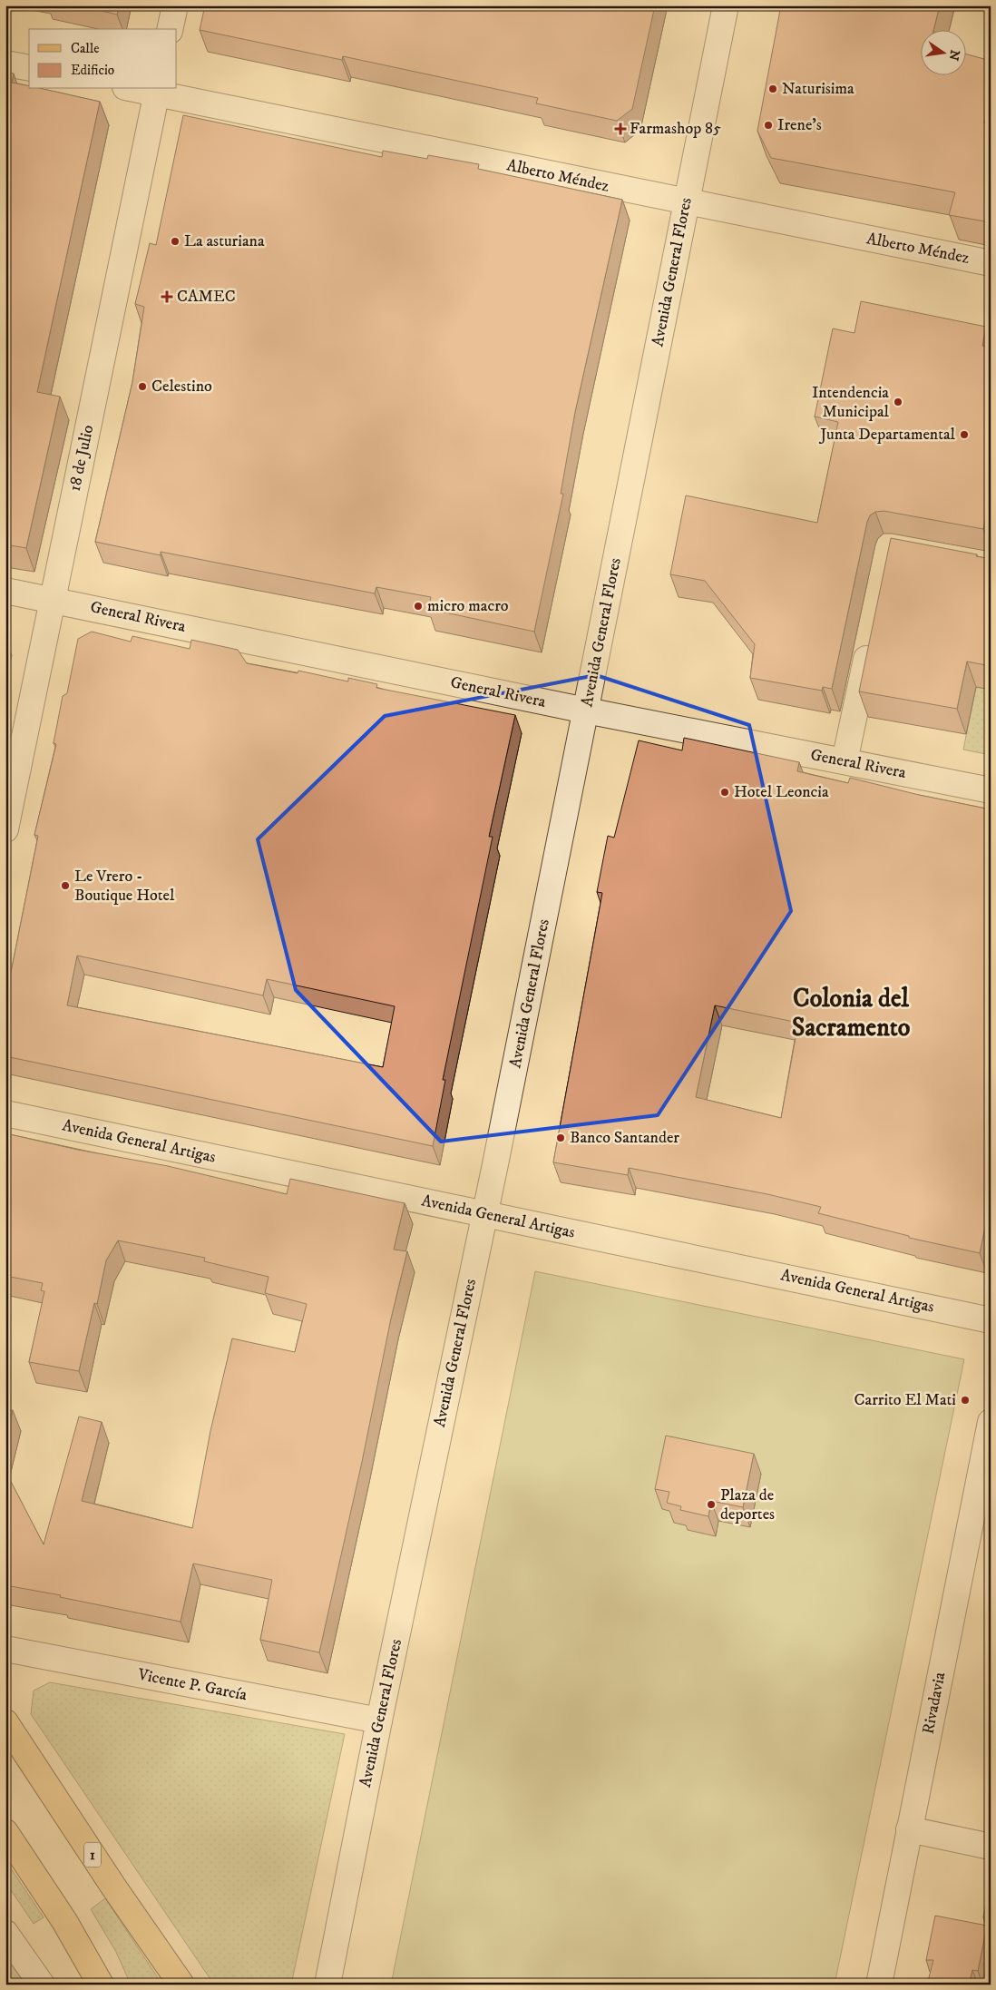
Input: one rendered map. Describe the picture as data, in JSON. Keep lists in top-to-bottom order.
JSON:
{
  "streets": {
    "main road": ["1"],
    "street": [
      "Alberto Méndez",
      "Avenida General Flores",
      "18 de Julio",
      "General Rivera",
      "Avenida General Artigas",
      "Vicente P. García",
      "Rivadavia"
    ]
  },
  "crossings": [
    ["Alberto Méndez", "Avenida General Flores"],
    ["Alberto Méndez", "18 de Julio"],
    ["Avenida General Flores", "General Rivera"],
    ["Avenida General Flores", "Avenida General Artigas"],
    ["Avenida General Flores", "Vicente P. García"],
    ["18 de Julio", "General Rivera"]
  ],
  "districts": ["Colonia del Sacramento"],
  "places": {
    "other": [
      "Naturisima",
      "Irene's",
      "La asturiana",
      "Celestino",
      "Intendencia Municipal",
      "Junta Departamental",
      "micro macro",
      "Hotel Leoncia",
      "Le Vrero - Boutique Hotel",
      "Banco Santander",
      "Carrito El Mati",
      "Plaza de deportes"
    ],
    "health": ["Farmashop 85", "CAMEC"]
  },
  "legend": ["Calle", "Edificio"],
  "north": "right"
}
